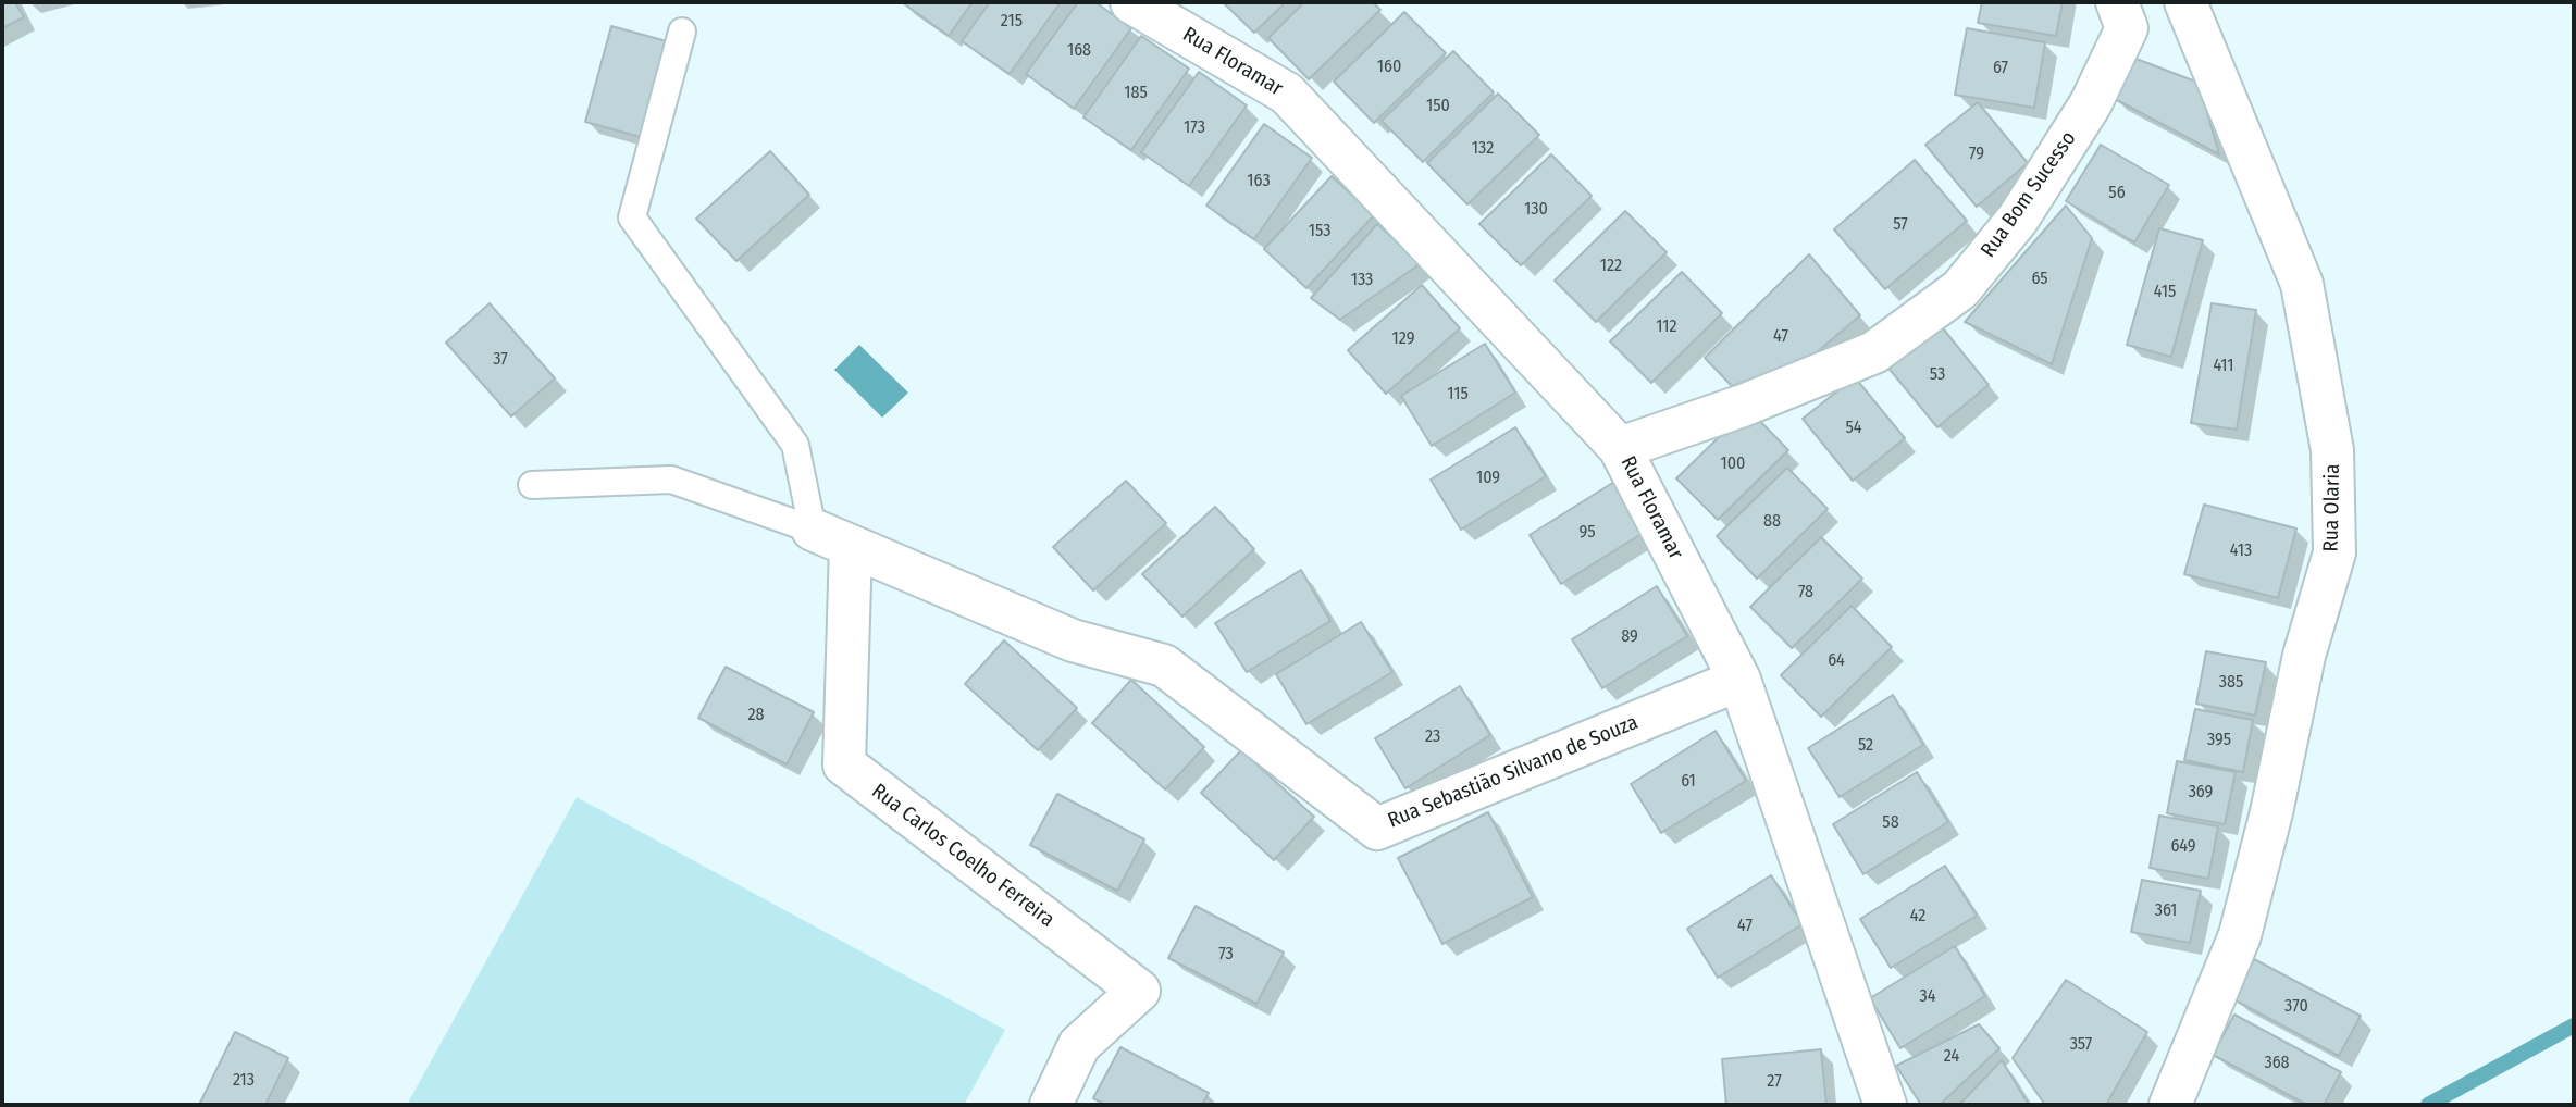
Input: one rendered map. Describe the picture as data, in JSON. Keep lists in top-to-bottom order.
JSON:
{
  "streets": {
    "street": [
      "Rua Floramar",
      "Rua Bom Sucesso",
      "Rua Olaria",
      "Rua Sebastião Silvano de Souza",
      "Rua Carlos Coelho Ferreira"
    ]
  },
  "crossings": [
    ["Rua Floramar", "Rua Bom Sucesso"],
    ["Rua Floramar", "Rua Sebastião Silvano de Souza"],
    ["Rua Sebastião Silvano de Souza", "Rua Carlos Coelho Ferreira"]
  ],
  "house_numbers": [
    "215",
    "168",
    "160",
    "67",
    "185",
    "150",
    "173",
    "132",
    "79",
    "163",
    "56",
    "130",
    "57",
    "153",
    "122",
    "65",
    "133",
    "415",
    "112",
    "47",
    "129",
    "37",
    "411",
    "53",
    "115",
    "54",
    "100",
    "109",
    "88",
    "95",
    "413",
    "78",
    "89",
    "64",
    "385",
    "28",
    "23",
    "395",
    "52",
    "61",
    "369",
    "58",
    "649",
    "361",
    "42",
    "47",
    "73",
    "34",
    "370",
    "357",
    "24",
    "368",
    "213",
    "27"
  ]
}
